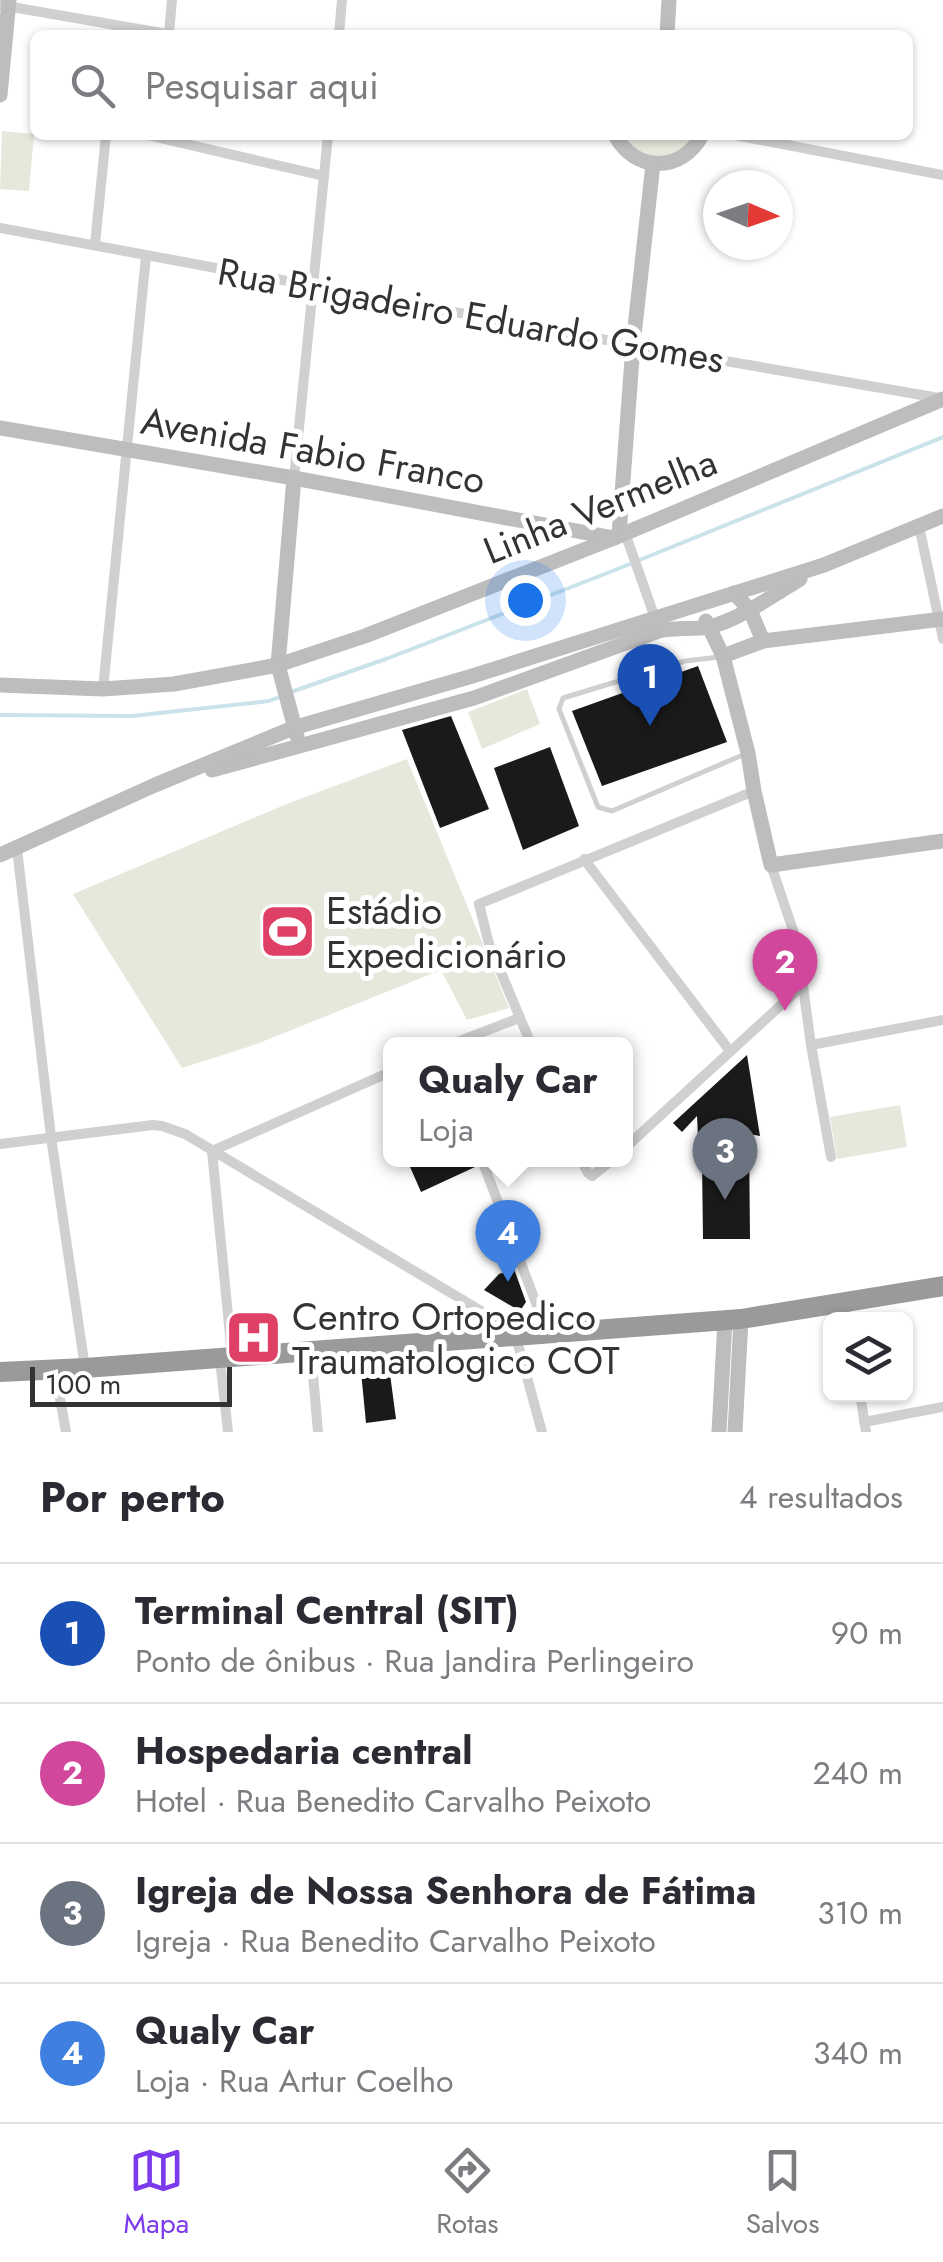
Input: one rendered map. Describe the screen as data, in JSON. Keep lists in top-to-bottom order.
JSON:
{
  "streets": {
    "main road": ["Avenida Fabio Franco", "Linha Vermelha"],
    "street": ["Rua Brigadeiro Eduardo Gomes"]
  },
  "crossings": [
    ["Rua Brigadeiro Eduardo Gomes", "Linha Vermelha"],
    ["Avenida Fabio Franco", "Linha Vermelha"]
  ],
  "places": {
    "sports": ["Estádio Expedicionário"],
    "hospital": ["Centro Ortopedico Traumatologico COT"]
  },
  "scale_bar": "100 m",
  "north": "right",
  "page": {
    "search": "Pesquisar aqui",
    "pins": [
      "1",
      "2",
      "3",
      "4"
    ],
    "popup": ["Qualy Car", "Loja"],
    "scale": "100 m",
    "heading": ["Por perto", "4 resultados"],
    "list": [
      {
        "mark": "1",
        "name": "Terminal Central (SIT)",
        "note": "Ponto de ônibus · Rua Jandira Perlingeiro",
        "value": "90 m"
      },
      {
        "mark": "2",
        "name": "Hospedaria central",
        "note": "Hotel · Rua Benedito Carvalho Peixoto",
        "value": "240 m"
      },
      {
        "mark": "3",
        "name": "Igreja de Nossa Senhora de Fátima",
        "note": "Igreja · Rua Benedito Carvalho Peixoto",
        "value": "310 m"
      },
      {
        "mark": "4",
        "name": "Qualy Car",
        "note": "Loja · Rua Artur Coelho",
        "value": "340 m"
      }
    ],
    "nav": ["Mapa", "Rotas", "Salvos"]
  }
}
